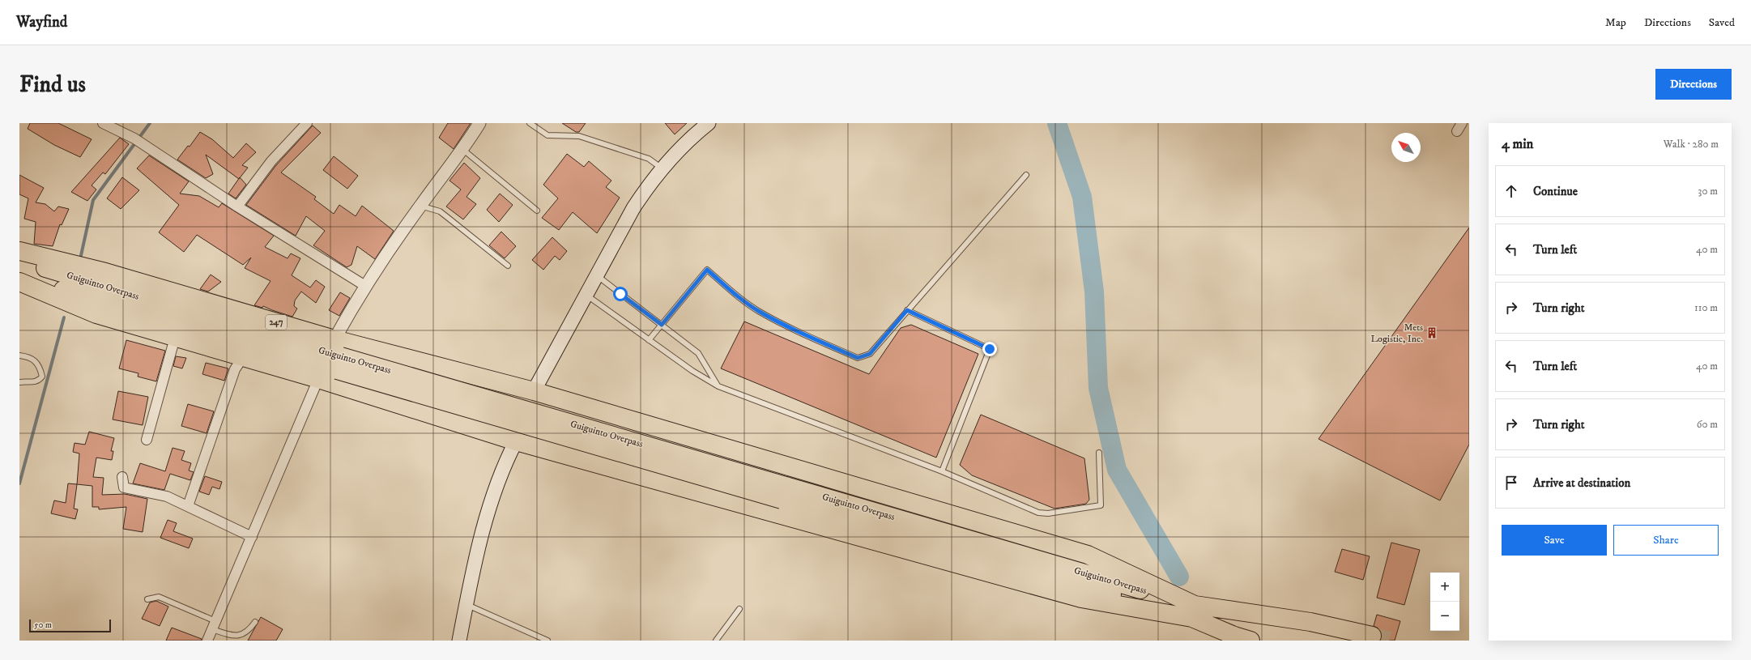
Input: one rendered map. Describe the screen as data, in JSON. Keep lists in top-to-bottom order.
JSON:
{
  "streets": {
    "highway": ["Guiguinto Overpass", "247"]
  },
  "places": {
    "building": ["Mets Logistic, Inc."]
  },
  "scale_bar": "50 m",
  "north": "top left",
  "page": {
    "header": "Wayfind",
    "nav": ["Map", "Directions", "Saved"],
    "buttons": [
      "Directions",
      ["Save", "Share"]
    ],
    "title": "Find us",
    "heading": ["4 min", "Walk · 280 m"],
    "list": [
      ["Continue", "30 m"],
      ["Turn left", "40 m"],
      ["Turn right", "110 m"],
      ["Turn left", "40 m"],
      ["Turn right", "60 m"],
      "Arrive at destination"
    ],
    "map_buttons": ["+", "−"],
    "scale": "50 m"
  }
}
